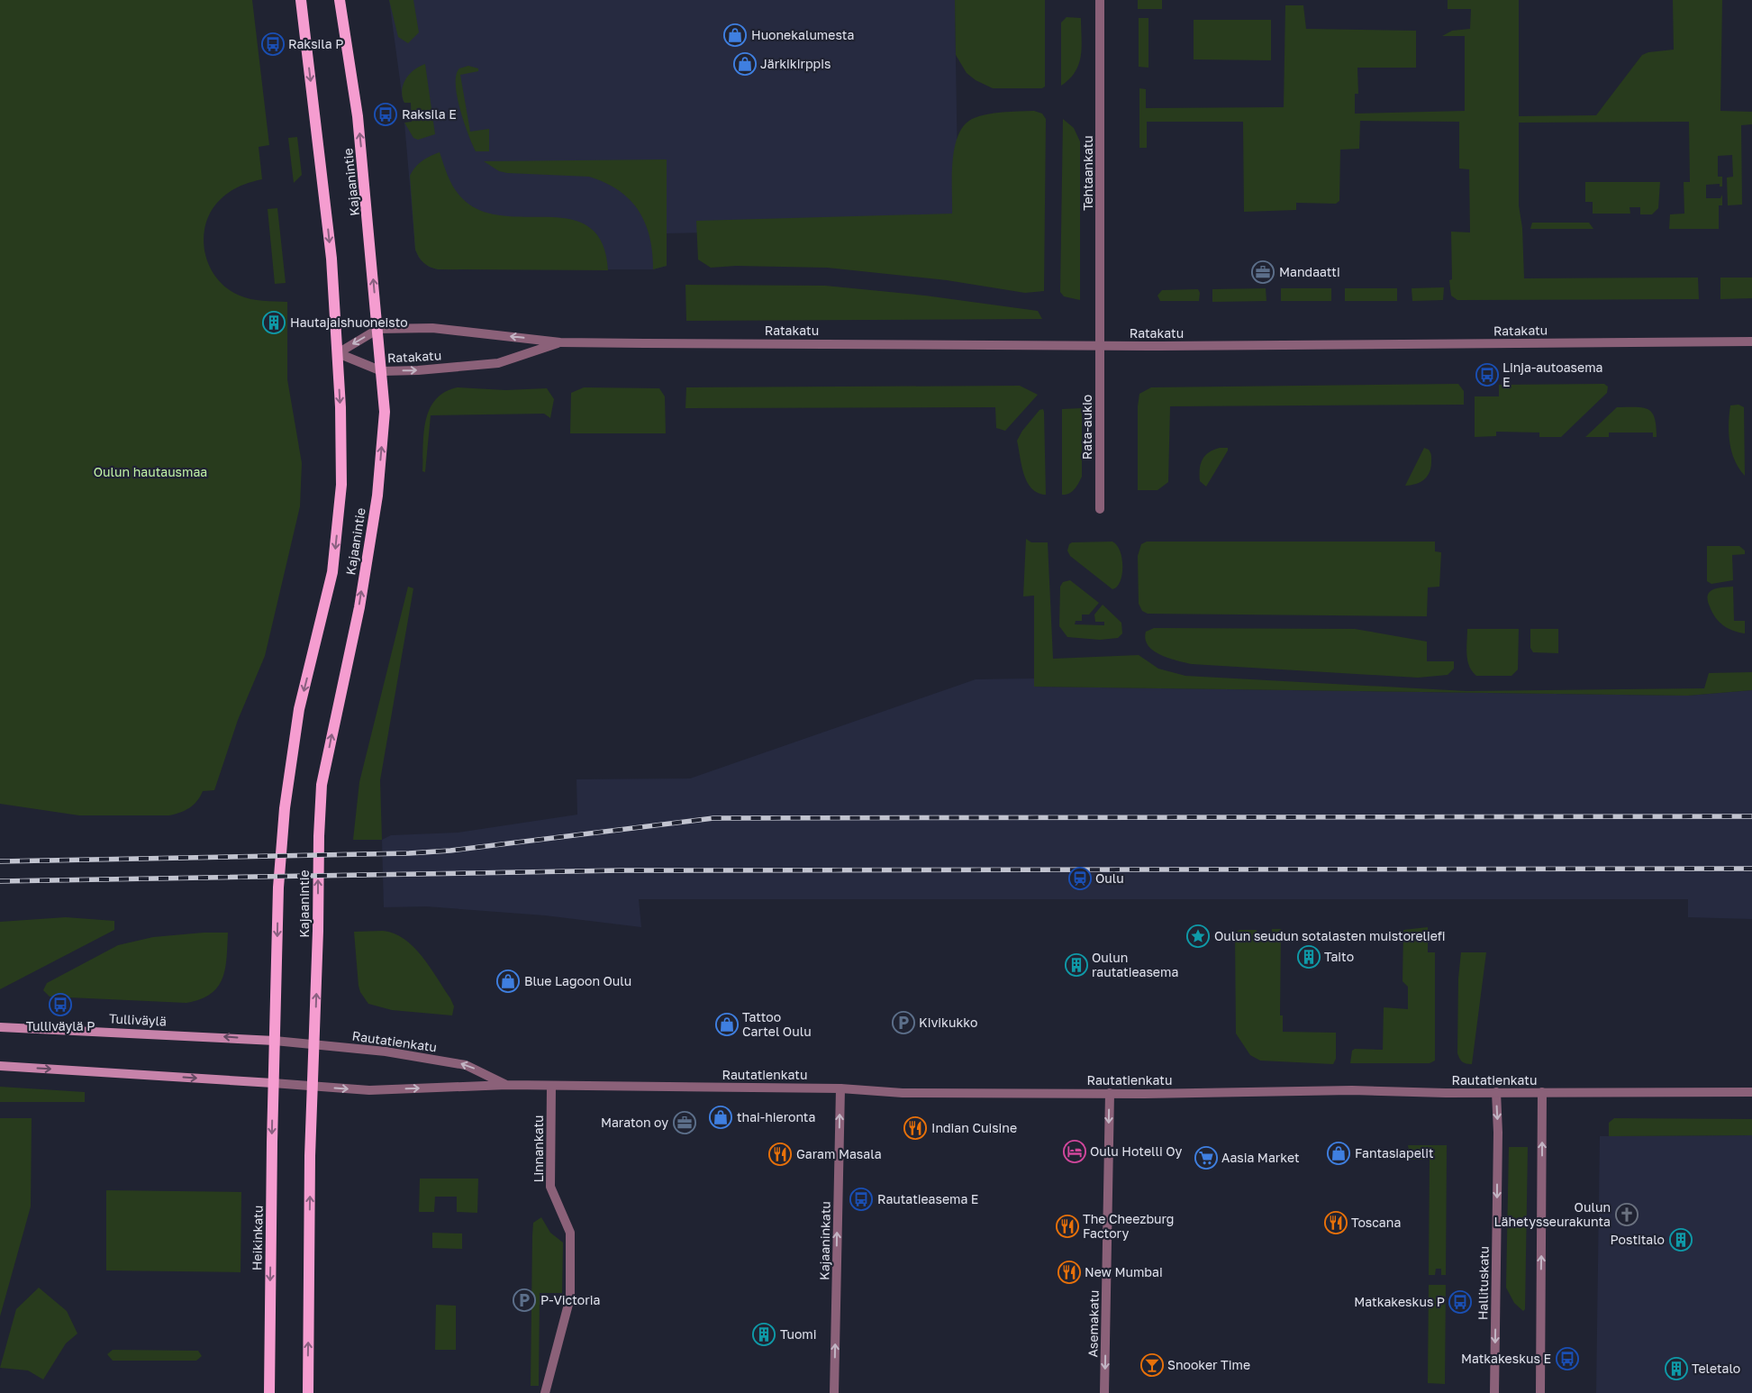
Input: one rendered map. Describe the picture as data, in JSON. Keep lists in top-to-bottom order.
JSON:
{
  "streets": {
    "main road": ["Kajaanintie", "Tulliväylä", "Heikinkatu"],
    "street": [
      "Tehtaankatu",
      "Ratakatu",
      "Rata-aukio",
      "Rautatienkatu",
      "Linnankatu",
      "Kajaaninkatu",
      "Hallituskatu",
      "Asemakatu"
    ]
  },
  "crossings": [
    ["Tehtaankatu", "Ratakatu"],
    ["Tehtaankatu", "Rata-aukio"],
    ["Kajaanintie", "Ratakatu"],
    ["Kajaanintie", "Tulliväylä"],
    ["Kajaanintie", "Rautatienkatu"],
    ["Kajaanintie", "Heikinkatu"],
    ["Ratakatu", "Rata-aukio"],
    ["Tulliväylä", "Rautatienkatu"],
    ["Rautatienkatu", "Linnankatu"],
    ["Rautatienkatu", "Heikinkatu"],
    ["Rautatienkatu", "Kajaaninkatu"],
    ["Rautatienkatu", "Hallituskatu"],
    ["Rautatienkatu", "Asemakatu"]
  ],
  "one_way": ["Kajaaninkatu", "Asemakatu"],
  "parks": ["Oulun hautausmaa"],
  "places": {
    "shop": [
      "Huonekalumesta",
      "Järkikirppis",
      "Blue Lagoon Oulu",
      "Tattoo Cartel Oulu",
      "thai-hieronta",
      "Fantasiapelit"
    ],
    "bus stop": [
      "Raksila P",
      "Raksila E",
      "Linja-autoasema E",
      "Tulliväylä P",
      "Rautatieasema E",
      "Matkakeskus P",
      "Matkakeskus E"
    ],
    "office": ["Mandaatti", "Maraton oy"],
    "building": [
      "Hautajaishuoneisto",
      "Taito",
      "Oulun rautatieasema",
      "Postitalo",
      "Tuomi",
      "Teletalo"
    ],
    "station": ["Oulu"],
    "place": ["Oulun seudun sotalasten muistoreliefi"],
    "parking": ["Kivikukko", "P-Victoria"],
    "restaurant": [
      "Indian Cuisine",
      "Garam Masala",
      "Toscana",
      "The Cheezburg Factory",
      "New Mumbai"
    ],
    "hotel": ["Oulu Hotelli Oy"],
    "supermarket": ["Aasia Market"],
    "church": ["Oulun Lähetysseurakunta"],
    "bar": ["Snooker Time"]
  }
}
